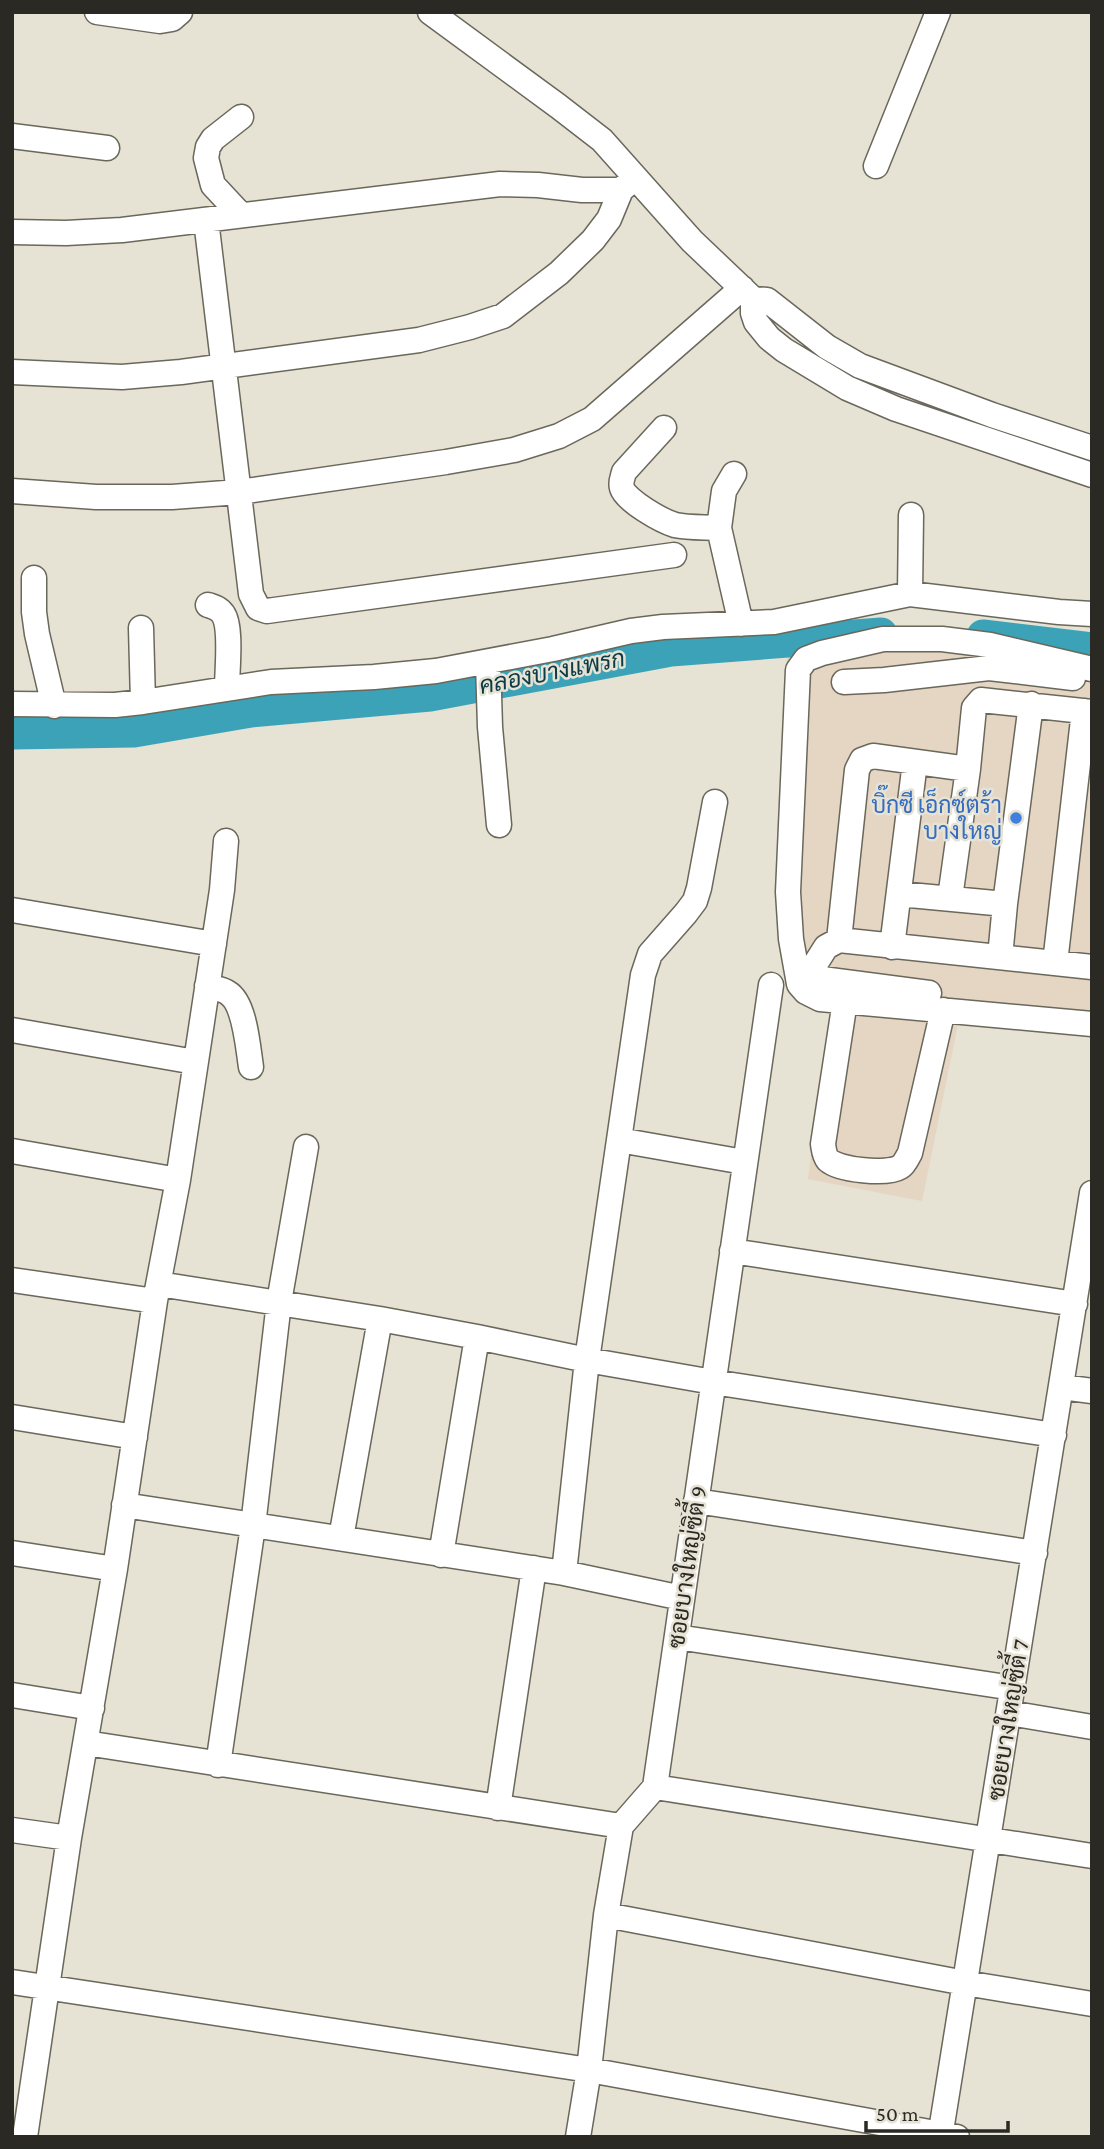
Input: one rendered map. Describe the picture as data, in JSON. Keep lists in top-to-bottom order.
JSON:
{
  "streets": {
    "street": ["ซอยบางใหญ่ซิตี้ 9", "ซอยบางใหญ่ซิตี้ 7"]
  },
  "water": ["คลองบางแพรก"],
  "places": ["บิ๊กซี เอ็กซ์ตร้า บางใหญ่"],
  "scale_bar": "50 m"
}
